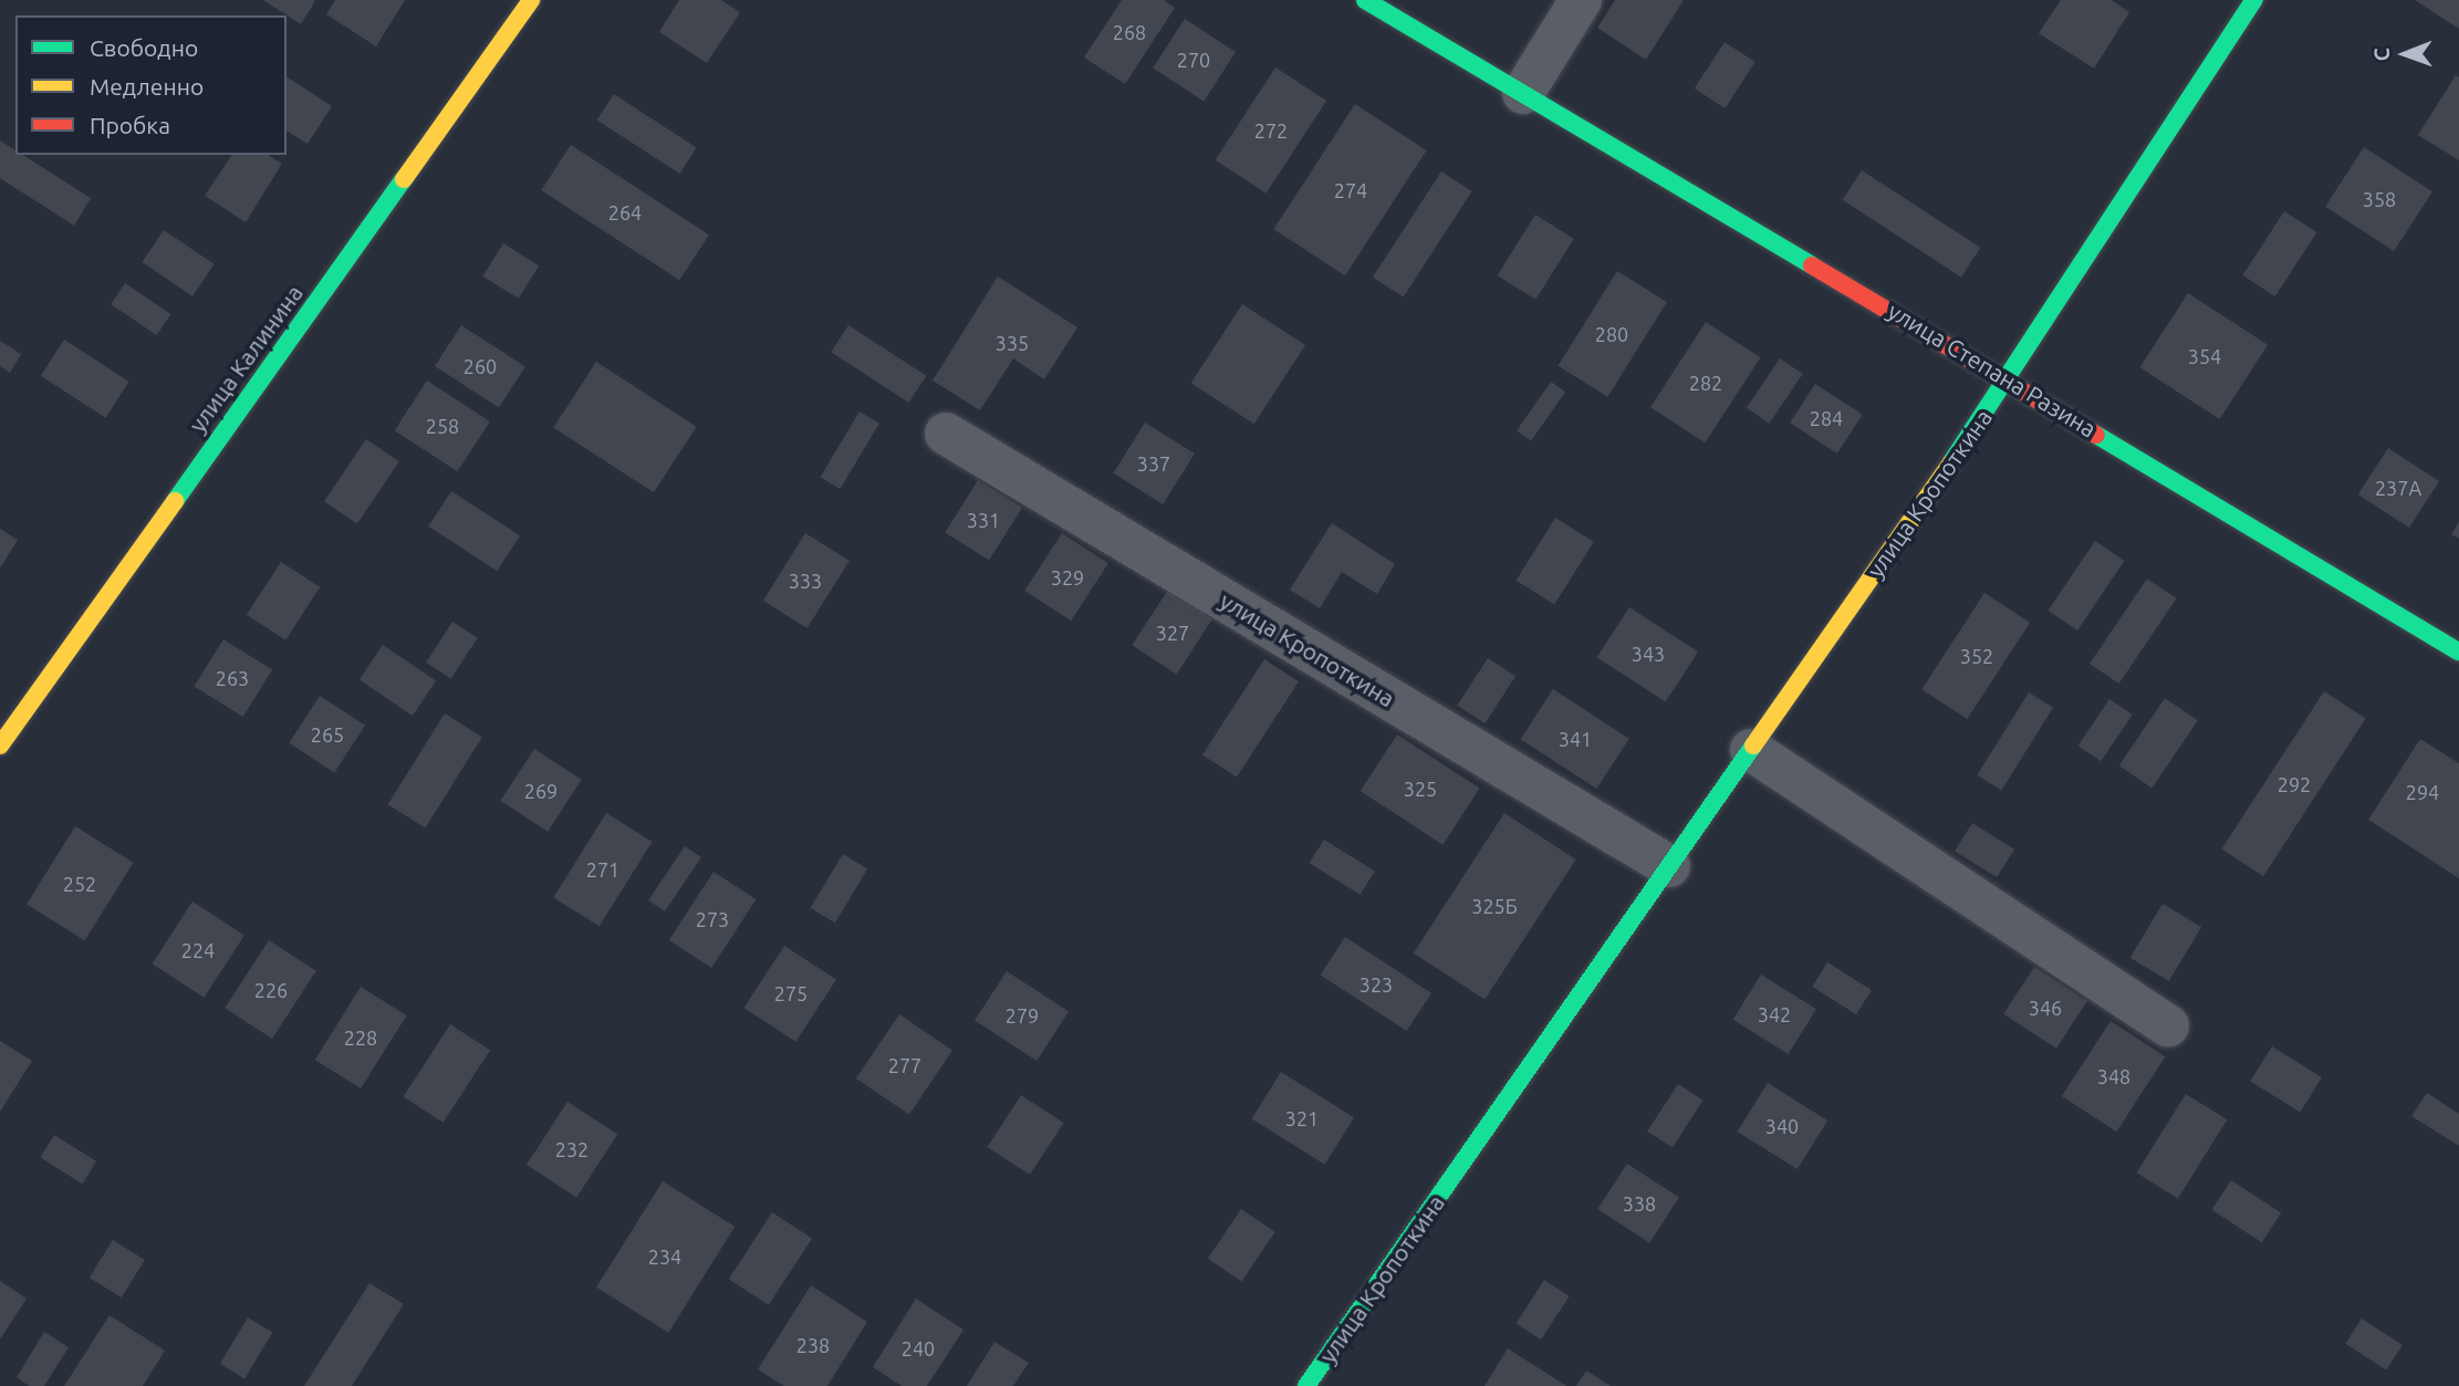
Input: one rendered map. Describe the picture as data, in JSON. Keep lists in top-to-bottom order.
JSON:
{
  "streets": {
    "street": ["улица Калинина", "улица Степана Разина", "улица Кропоткина"]
  },
  "crossings": [
    ["улица Степана Разина", "улица Кропоткина"]
  ],
  "house_numbers": [
    "268",
    "270",
    "272",
    "274",
    "358",
    "264",
    "280",
    "335",
    "354",
    "260",
    "282",
    "284",
    "258",
    "337",
    "237А",
    "331",
    "329",
    "333",
    "327",
    "343",
    "352",
    "263",
    "265",
    "341",
    "292",
    "325",
    "269",
    "294",
    "271",
    "252",
    "325Б",
    "273",
    "224",
    "323",
    "226",
    "275",
    "346",
    "342",
    "279",
    "228",
    "277",
    "348",
    "321",
    "340",
    "232",
    "338",
    "234",
    "238",
    "240"
  ],
  "legend": ["Свободно", "Медленно", "Пробка"],
  "north": "left"
}
